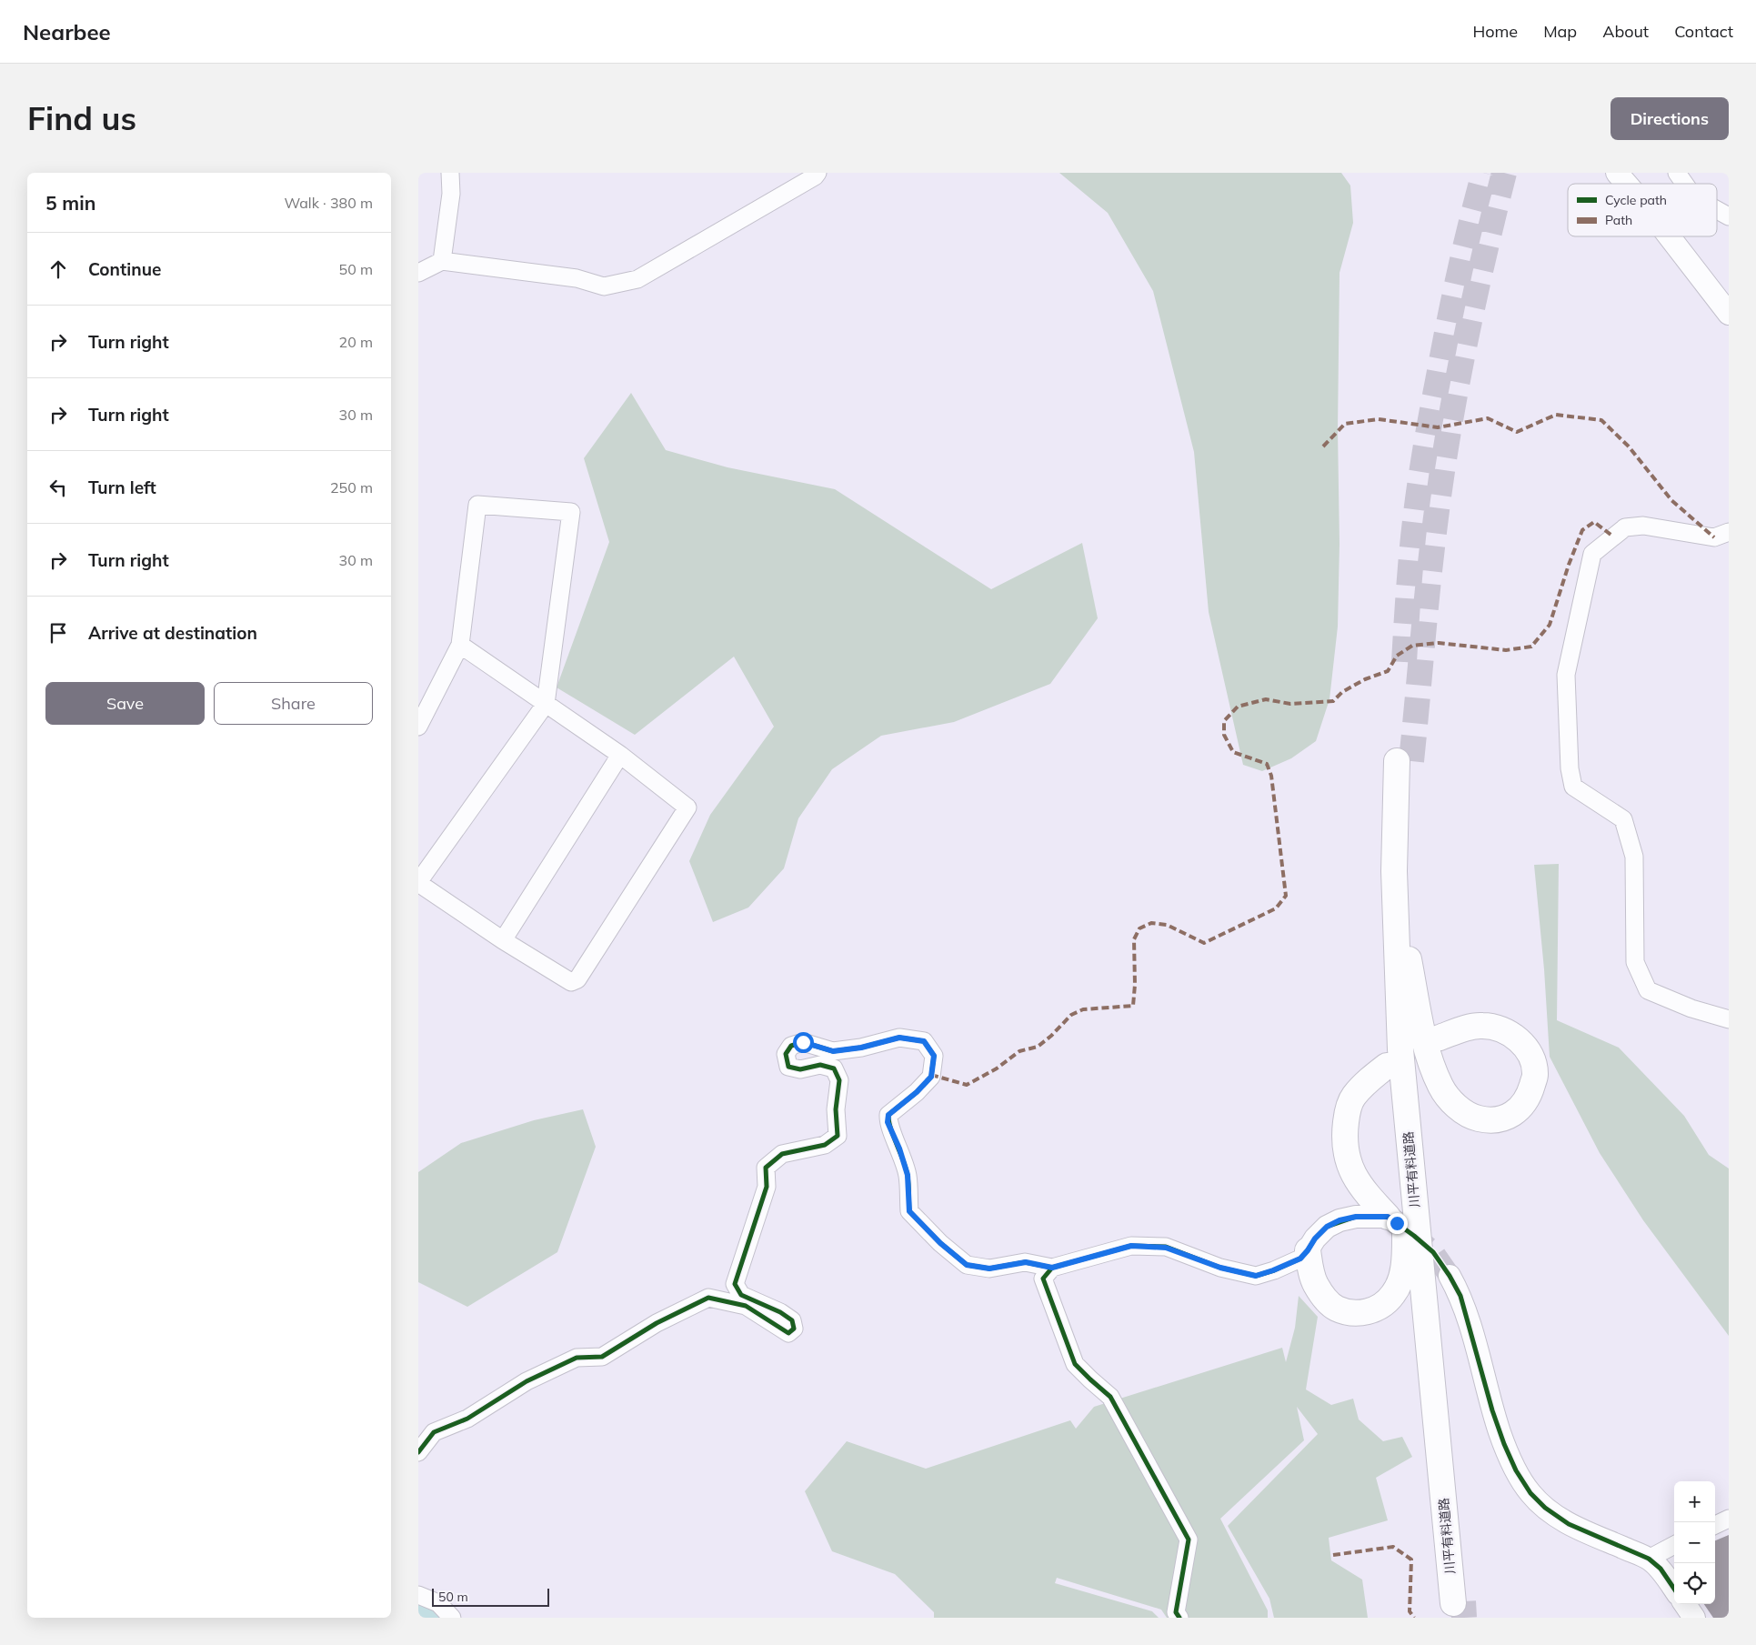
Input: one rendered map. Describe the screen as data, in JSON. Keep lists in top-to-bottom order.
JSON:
{
  "streets": {
    "highway": ["川平有料道路"]
  },
  "legend": ["Cycle path", "Path"],
  "scale_bar": "50 m",
  "page": {
    "header": "Nearbee",
    "nav": [
      "Home",
      "Map",
      "About",
      "Contact"
    ],
    "buttons": [
      "Directions",
      ["Save", "Share"]
    ],
    "title": "Find us",
    "heading": ["5 min", "Walk · 380 m"],
    "list": [
      ["Continue", "50 m"],
      ["Turn right", "20 m"],
      ["Turn right", "30 m"],
      ["Turn left", "250 m"],
      ["Turn right", "30 m"],
      "Arrive at destination"
    ],
    "map_buttons": ["+", "−"],
    "scale": "50 m"
  }
}
